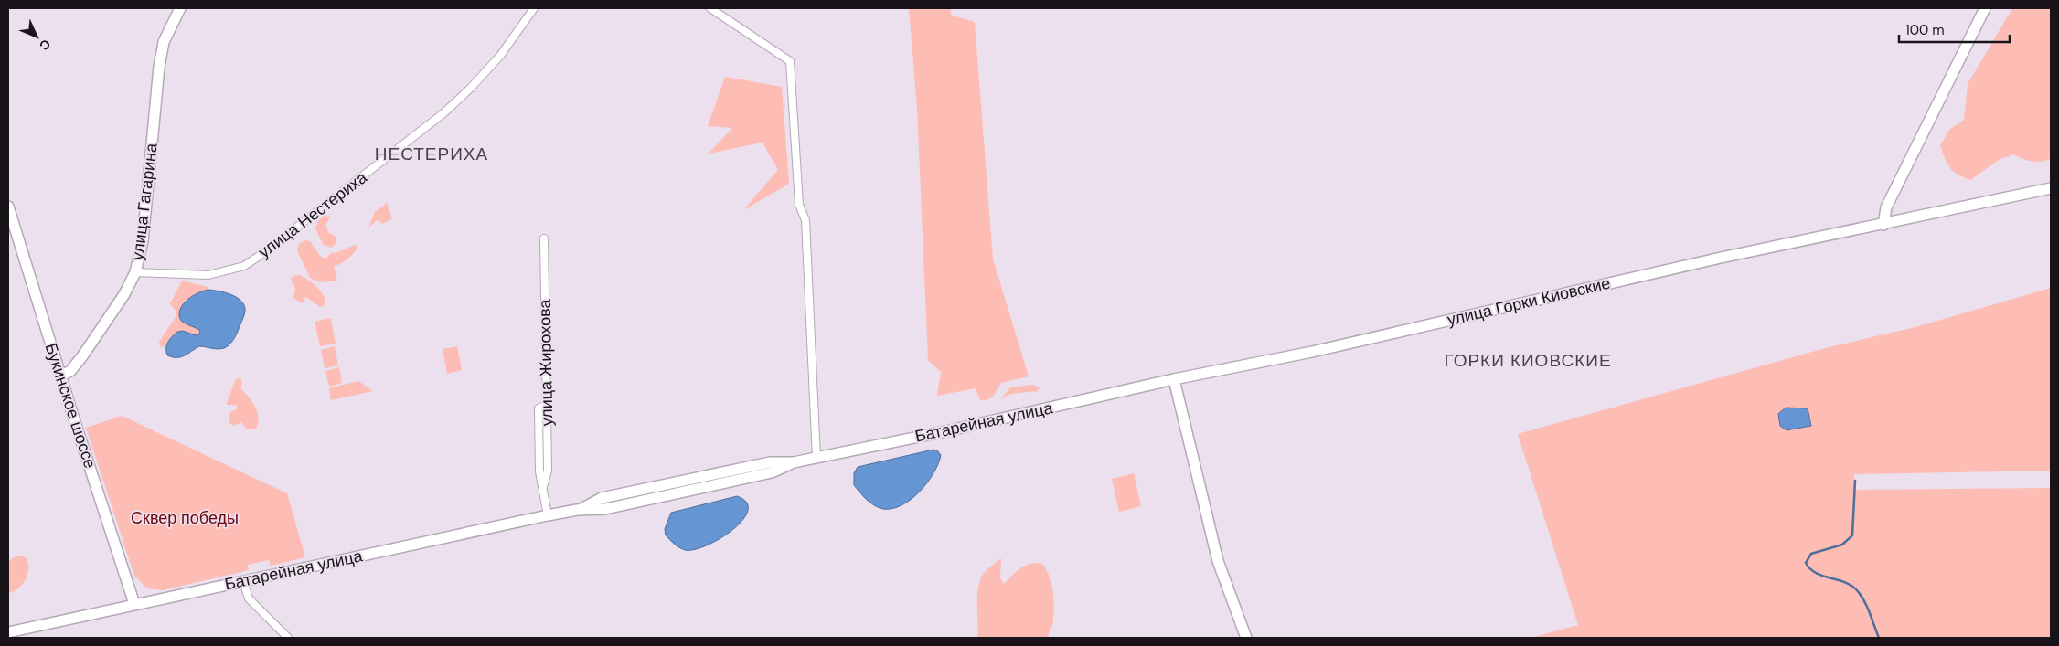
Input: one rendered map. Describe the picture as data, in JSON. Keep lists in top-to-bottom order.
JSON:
{
  "streets": {
    "main road": [
      "улица Гагарина",
      "улица Горки Киовские",
      "Букинское шоссе",
      "Батарейная улица"
    ],
    "street": ["улица Нестериха", "улица Жирохова"]
  },
  "crossings": [
    ["улица Гагарина", "улица Нестериха"],
    ["улица Гагарина", "Букинское шоссе"],
    ["улица Горки Киовские", "Батарейная улица"],
    ["улица Жирохова", "Батарейная улица"],
    ["Букинское шоссе", "Батарейная улица"]
  ],
  "districts": ["НЕСТЕРИХА", "ГОРКИ КИОВСКИЕ"],
  "parks": ["Сквер победы"],
  "scale_bar": "100 m",
  "north": "bottom right"
}
